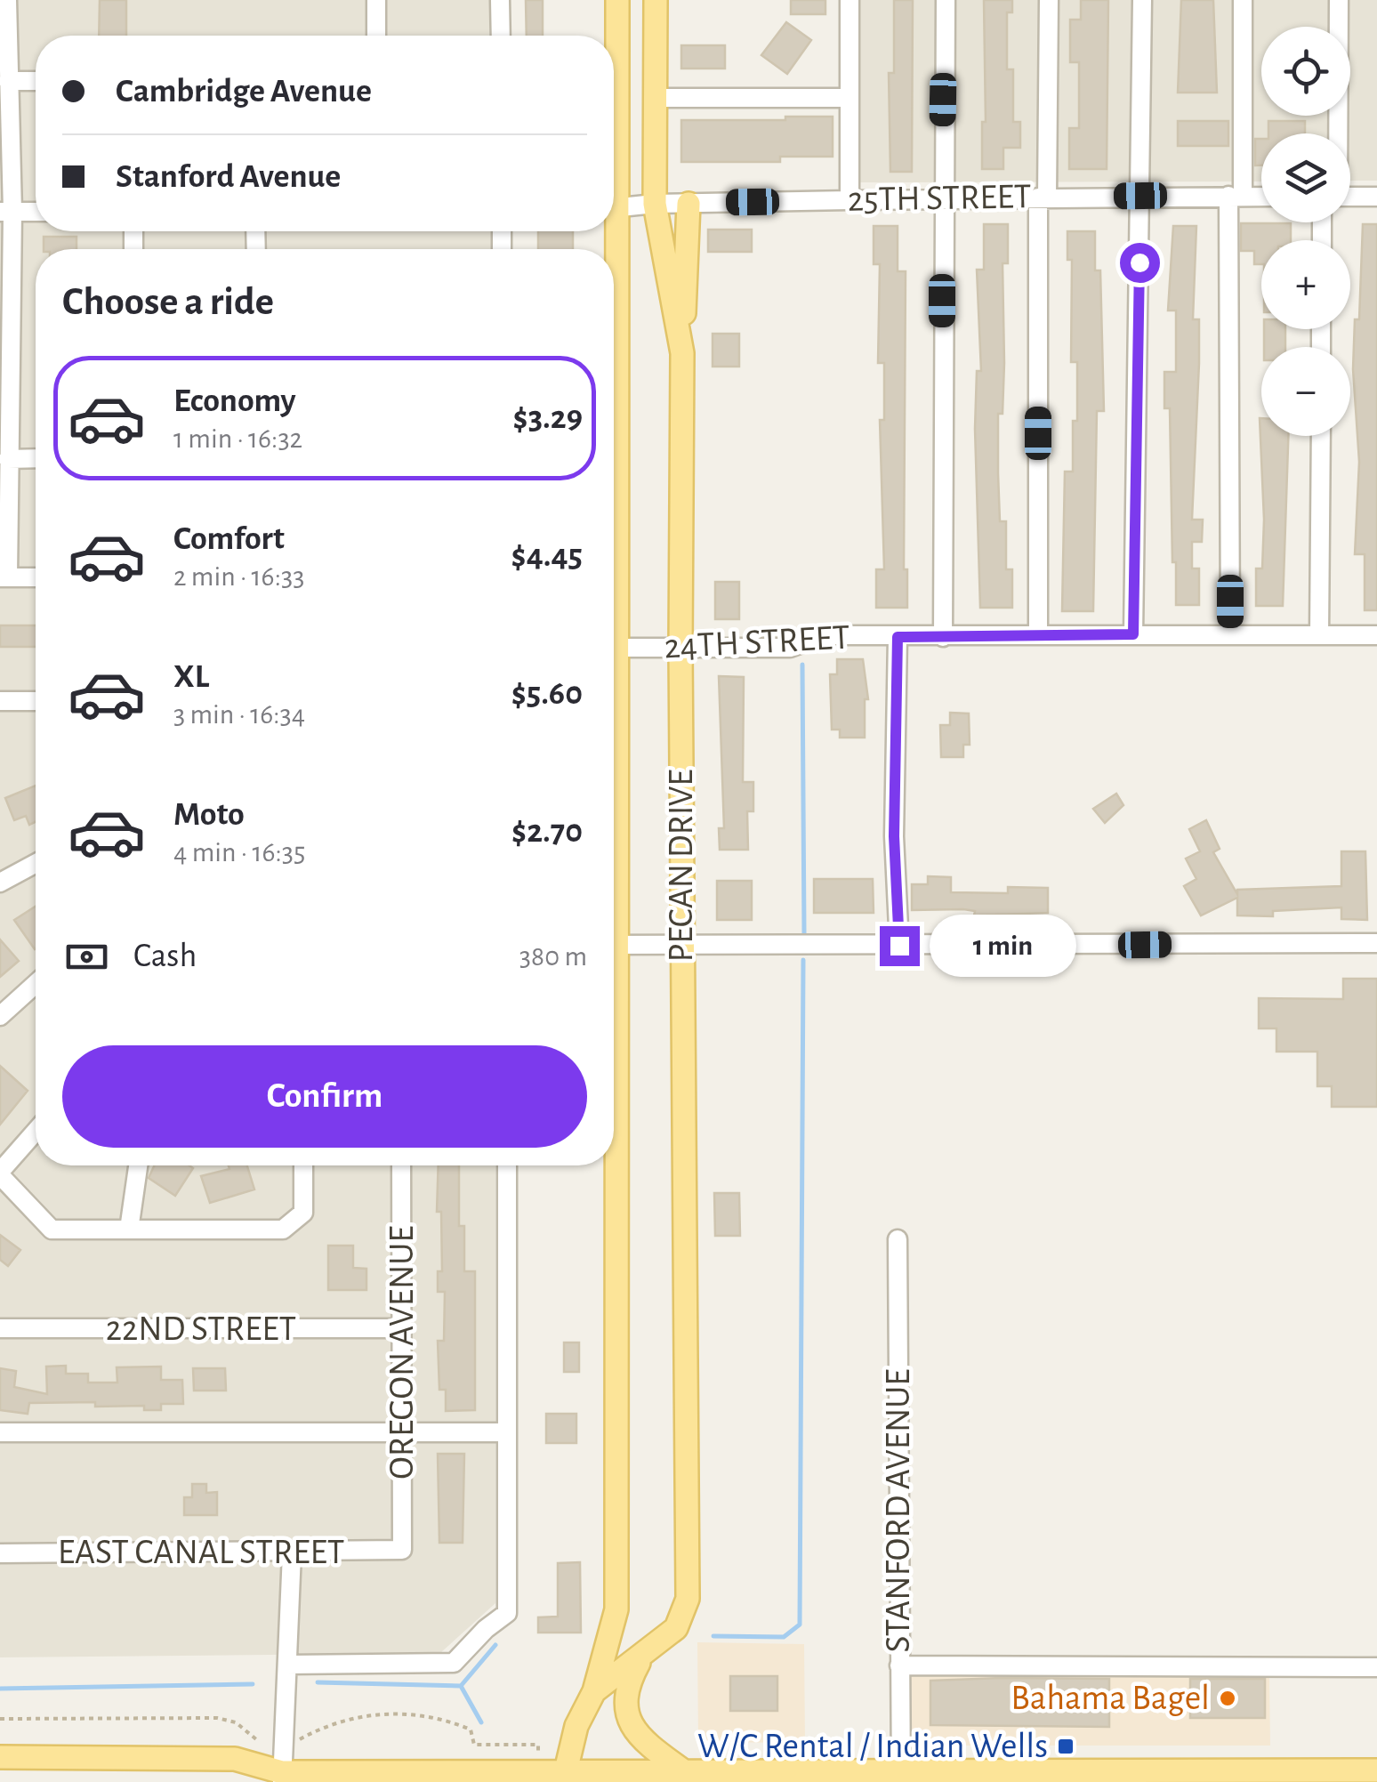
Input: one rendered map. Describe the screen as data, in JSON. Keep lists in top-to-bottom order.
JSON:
{
  "streets": {
    "main road": ["PECAN DRIVE"],
    "street": [
      "25TH STREET",
      "24TH STREET",
      "22ND STREET",
      "OREGON AVENUE",
      "STANFORD AVENUE",
      "EAST CANAL STREET"
    ]
  },
  "crossings": [
    ["25TH STREET", "PECAN DRIVE"],
    ["24TH STREET", "PECAN DRIVE"],
    ["22ND STREET", "OREGON AVENUE"],
    ["OREGON AVENUE", "EAST CANAL STREET"]
  ],
  "places": {
    "other": ["Bahama Bagel"],
    "transit": ["W/C Rental / Indian Wells"]
  },
  "page": {
    "map_buttons": ["+", "−"],
    "banner": ["Cambridge Avenue", "Stanford Avenue"],
    "heading": "Choose a ride",
    "list": [
      {
        "name": "Economy",
        "note": "1 min · 16:32",
        "value": "$3.29"
      },
      {
        "name": "Comfort",
        "note": "2 min · 16:33",
        "value": "$4.45"
      },
      {
        "name": "XL",
        "note": "3 min · 16:34",
        "value": "$5.60"
      },
      {
        "name": "Moto",
        "note": "4 min · 16:35",
        "value": "$2.70"
      }
    ],
    "pay": ["Cash", "380 m"],
    "bubble": "1 min",
    "buttons": "Confirm"
  }
}
